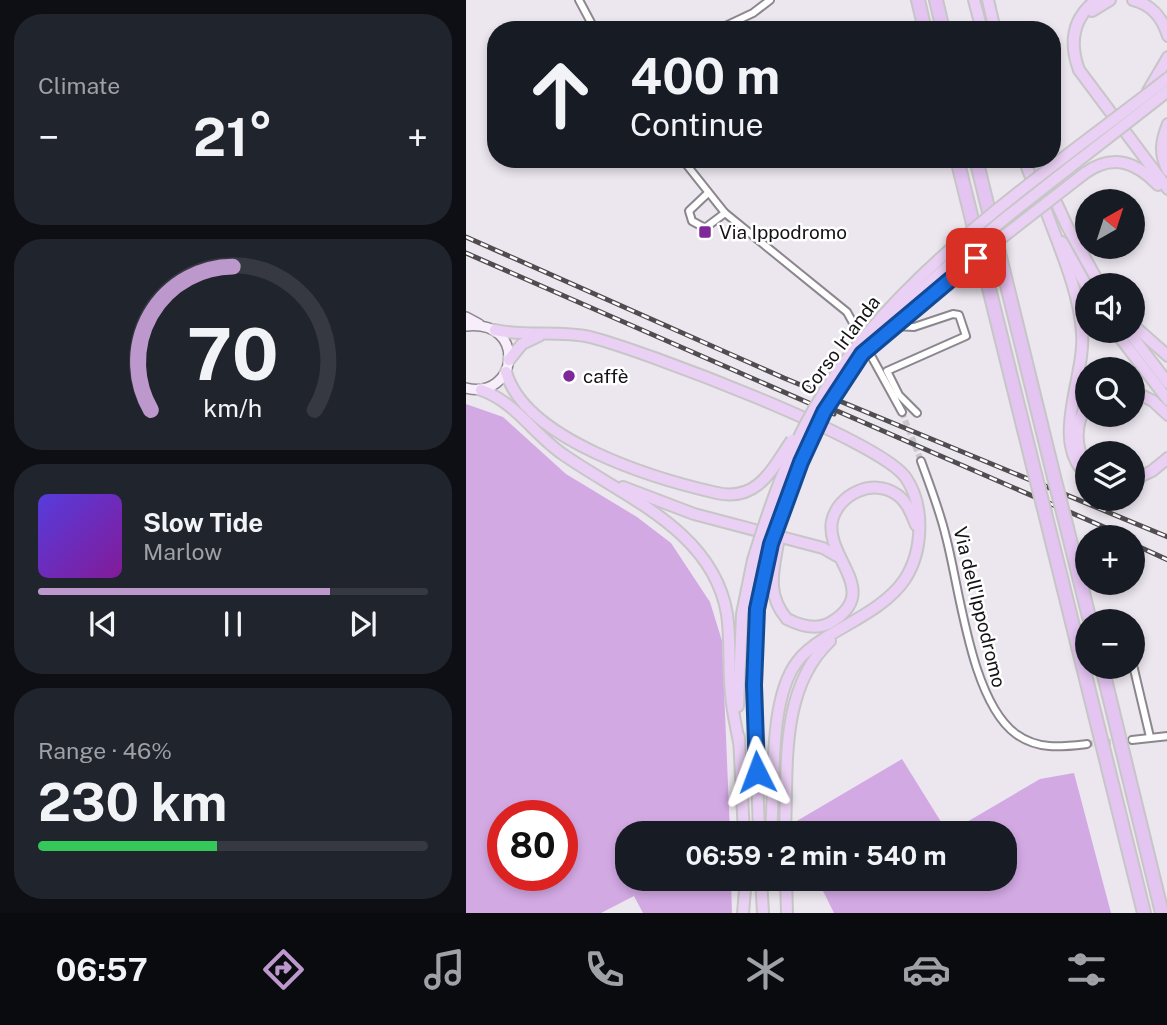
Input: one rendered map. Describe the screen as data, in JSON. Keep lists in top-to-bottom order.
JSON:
{
  "streets": {
    "highway": ["Corso Irlanda"],
    "street": ["Via dell'Ippodromo"]
  },
  "places": {
    "transit": ["Via Ippodromo"],
    "other": ["caffè"]
  },
  "north": "top right",
  "page": {
    "tile": [
      "Climate",
      ["Range · 46%", "230 km"]
    ],
    "turn": ["400 m", "Continue"],
    "heat": ["−", "21°", "+"],
    "map_buttons": ["+", "−"],
    "song": ["Slow Tide", "Marlow"],
    "limit": "80",
    "trip": "06:59 · 2 min · 540 m",
    "tabs": "06:57",
    "gauge": ["70", "km/h"]
  }
}
